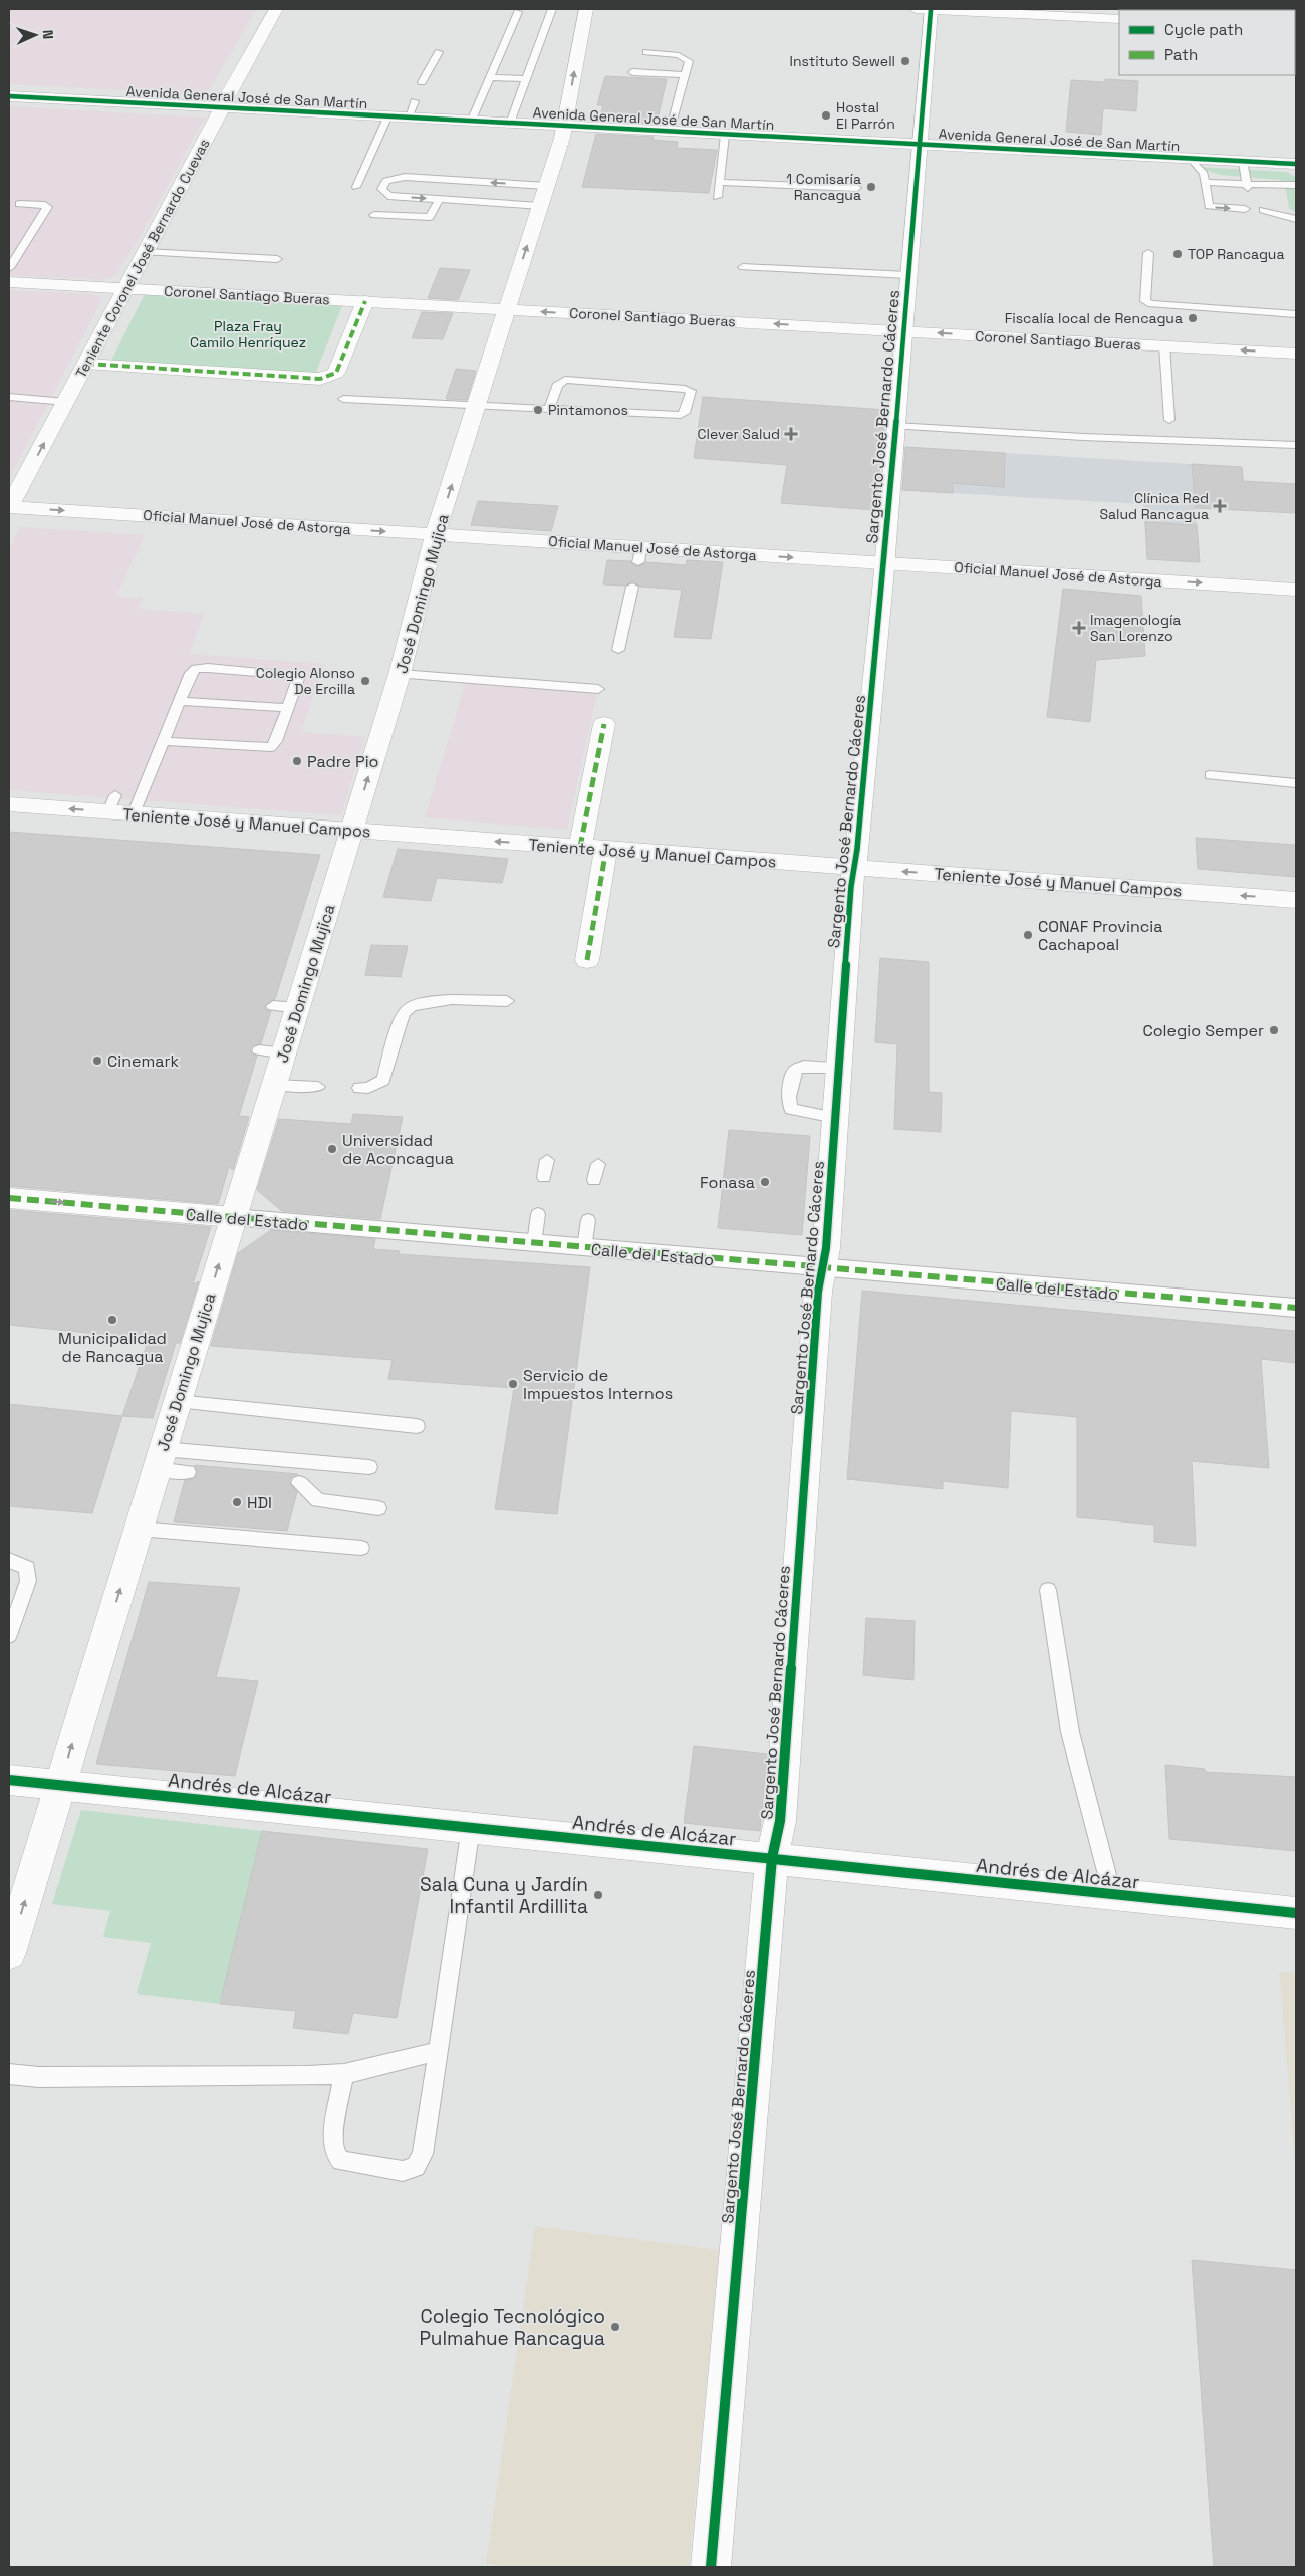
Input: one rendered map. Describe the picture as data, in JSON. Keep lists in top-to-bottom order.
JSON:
{
  "streets": {
    "street": [
      "Avenida General José de San Martín",
      "Teniente Coronel José Bernardo Cuevas",
      "Coronel Santiago Bueras",
      "Sargento José Bernardo Cáceres",
      "Oficial Manuel José de Astorga",
      "José Domingo Mujica",
      "Teniente José y Manuel Campos",
      "Calle del Estado",
      "Andrés de Alcázar"
    ]
  },
  "crossings": [
    ["Avenida General José de San Martín", "Teniente Coronel José Bernardo Cuevas"],
    ["Avenida General José de San Martín", "Sargento José Bernardo Cáceres"],
    ["Avenida General José de San Martín", "José Domingo Mujica"],
    ["Teniente Coronel José Bernardo Cuevas", "Coronel Santiago Bueras"],
    ["Teniente Coronel José Bernardo Cuevas", "Oficial Manuel José de Astorga"],
    ["Coronel Santiago Bueras", "Sargento José Bernardo Cáceres"],
    ["Coronel Santiago Bueras", "José Domingo Mujica"],
    ["Sargento José Bernardo Cáceres", "Oficial Manuel José de Astorga"],
    ["Sargento José Bernardo Cáceres", "Teniente José y Manuel Campos"],
    ["Sargento José Bernardo Cáceres", "Calle del Estado"],
    ["Sargento José Bernardo Cáceres", "Andrés de Alcázar"],
    ["Oficial Manuel José de Astorga", "José Domingo Mujica"],
    ["José Domingo Mujica", "Teniente José y Manuel Campos"],
    ["José Domingo Mujica", "Calle del Estado"],
    ["José Domingo Mujica", "Andrés de Alcázar"]
  ],
  "one_way": [
    "Coronel Santiago Bueras",
    "Oficial Manuel José de Astorga",
    "José Domingo Mujica",
    "Teniente José y Manuel Campos"
  ],
  "parks": ["Plaza Fray Camilo Henríquez"],
  "places": {
    "other": [
      "Instituto Sewell",
      "Hostal El Parrón",
      "1 Comisaría Rancagua",
      "TOP Rancagua",
      "Fiscalía local de Rencagua",
      "Pintamonos",
      "Colegio Alonso De Ercilla",
      "Padre Pio",
      "CONAF Provincia Cachapoal",
      "Colegio Semper",
      "Cinemark",
      "Universidad de Aconcagua",
      "Fonasa",
      "Municipalidad de Rancagua",
      "Servicio de Impuestos Internos",
      "HDI",
      "Sala Cuna y Jardín Infantil Ardillita",
      "Colegio Tecnológico Pulmahue Rancagua"
    ],
    "health": ["Clever Salud", "Clínica Red Salud Rancagua", "Imagenología San Lorenzo"]
  },
  "legend": ["Cycle path", "Path"],
  "north": "right"
}
